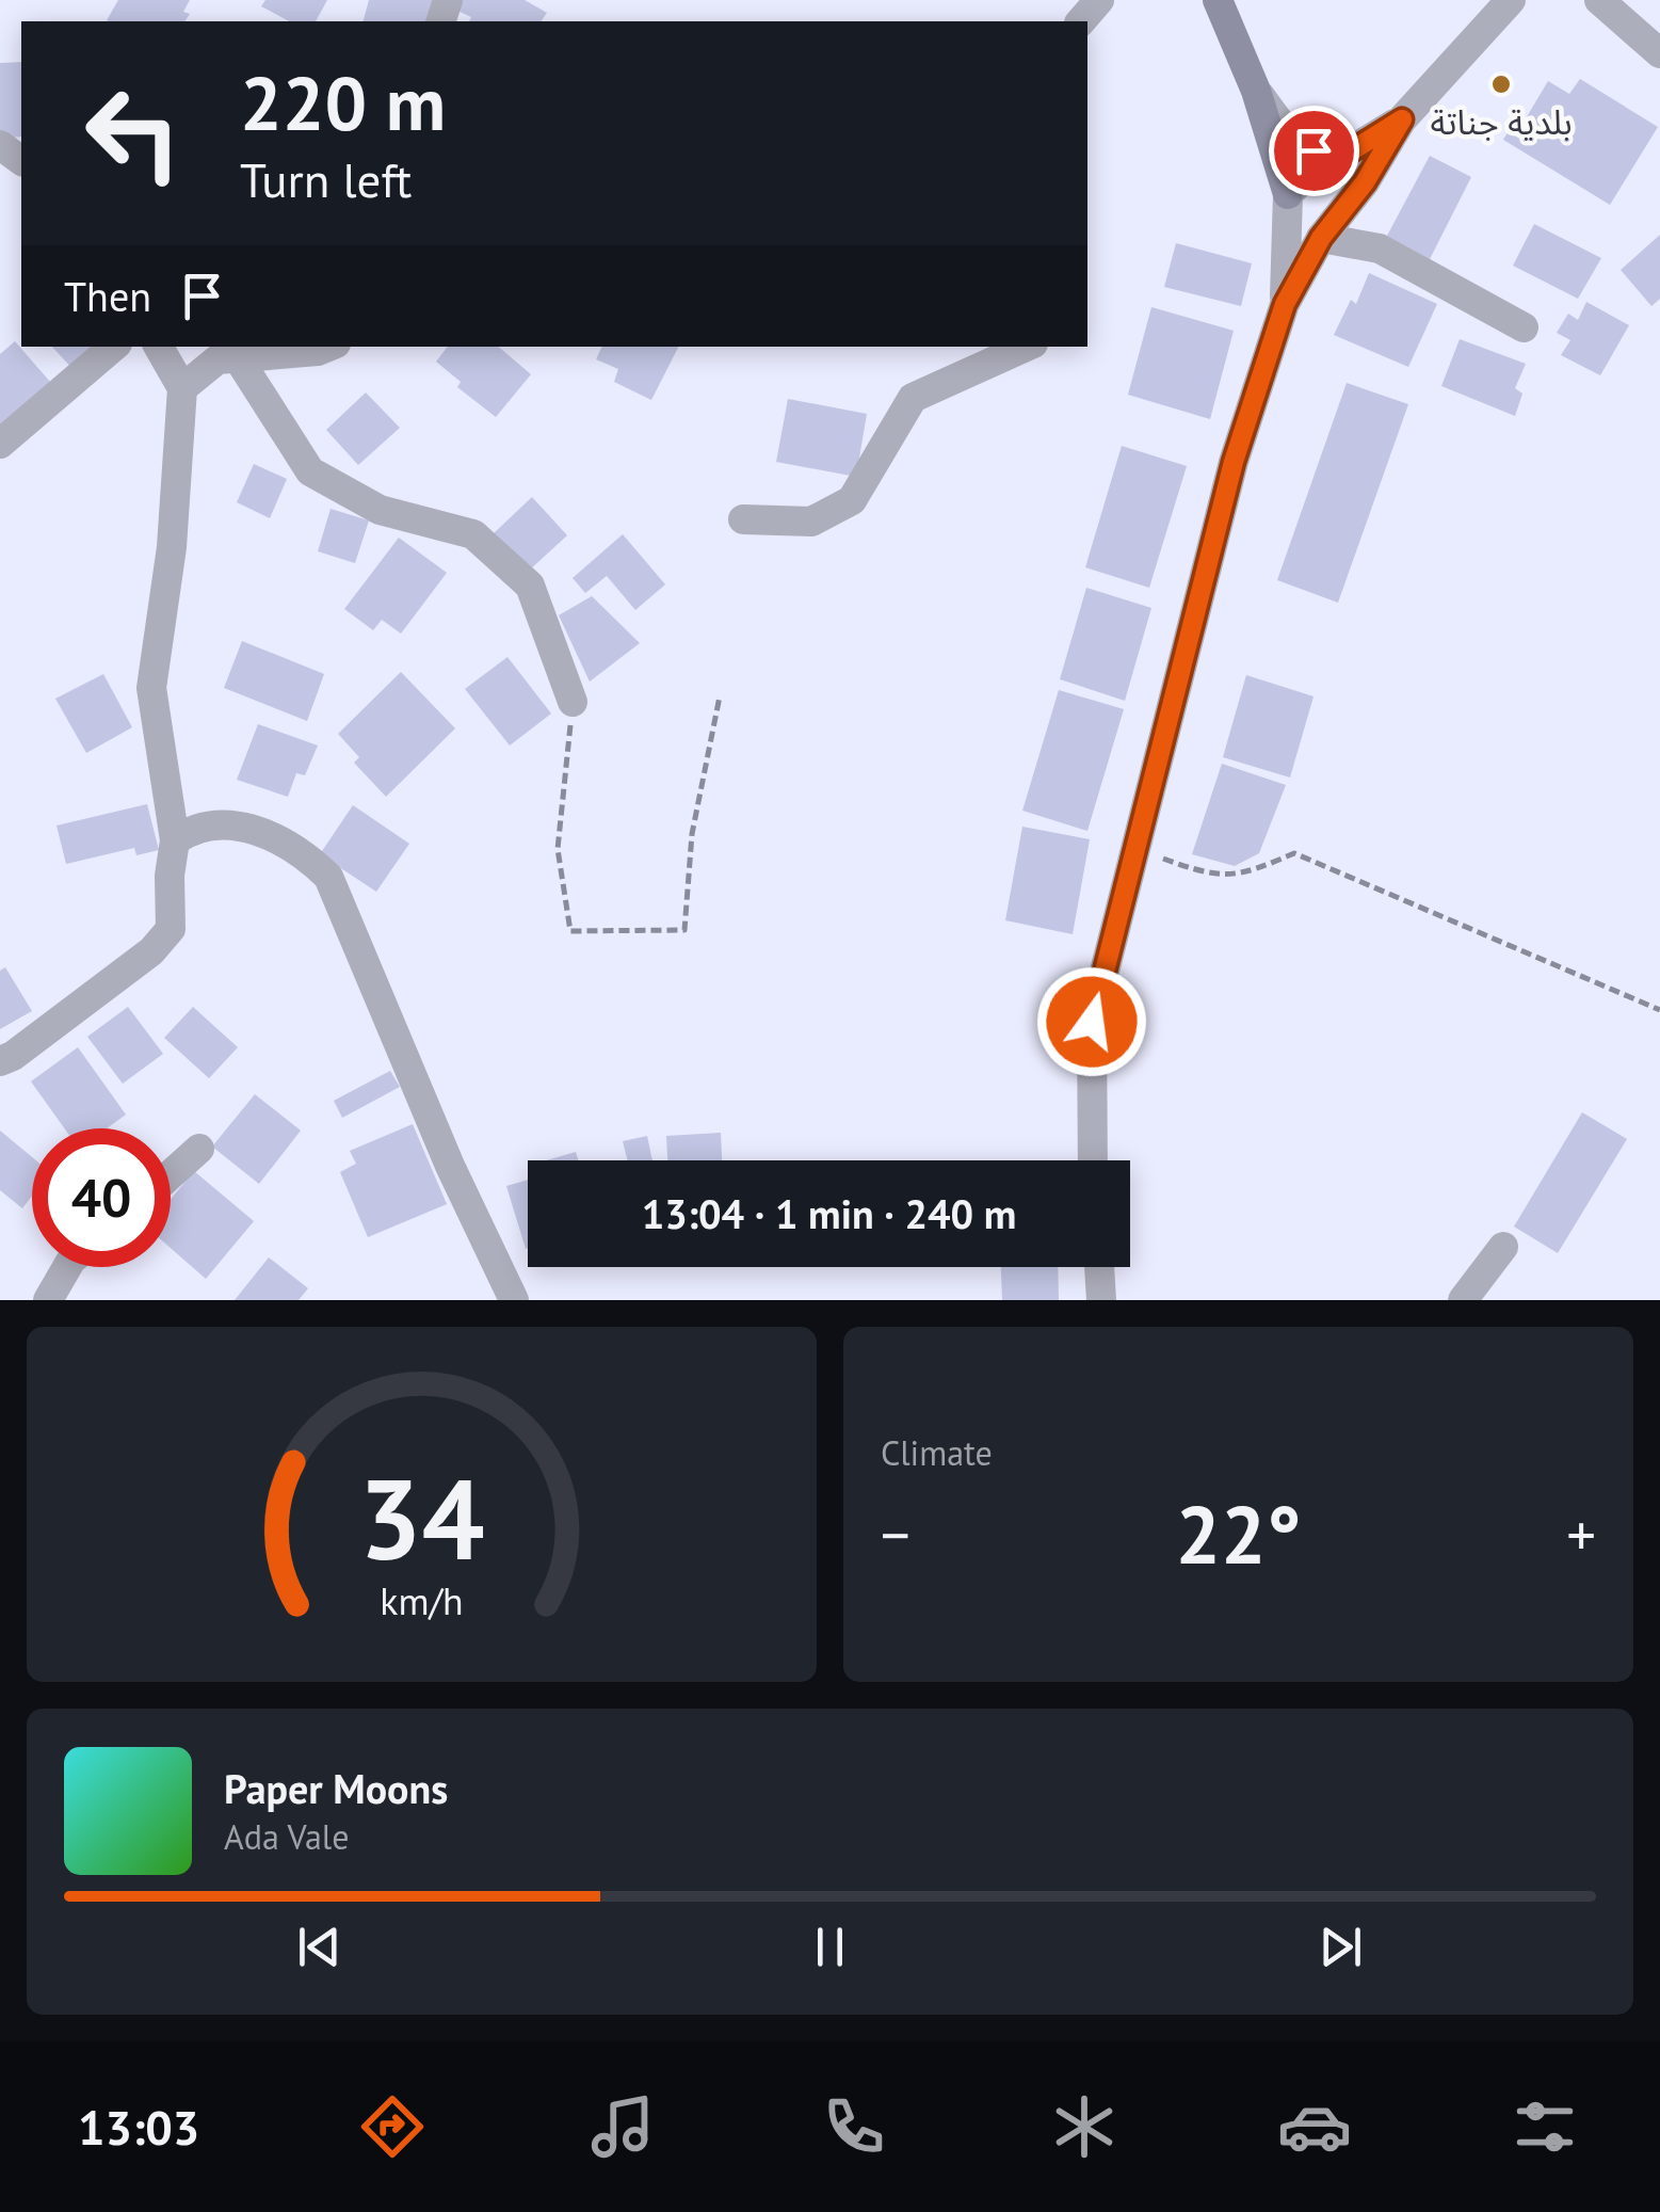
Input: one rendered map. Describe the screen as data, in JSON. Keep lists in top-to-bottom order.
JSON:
{
  "places": ["بلدية جناتة"],
  "page": {
    "turn": ["220 m", "Turn left"],
    "then": "Then",
    "limit": "40",
    "trip": "13:04 · 1 min · 240 m",
    "tile": "Climate",
    "heat": ["−", "22°", "+"],
    "song": ["Paper Moons", "Ada Vale"],
    "tabs": "13:03",
    "gauge": ["34", "km/h"]
  }
}
